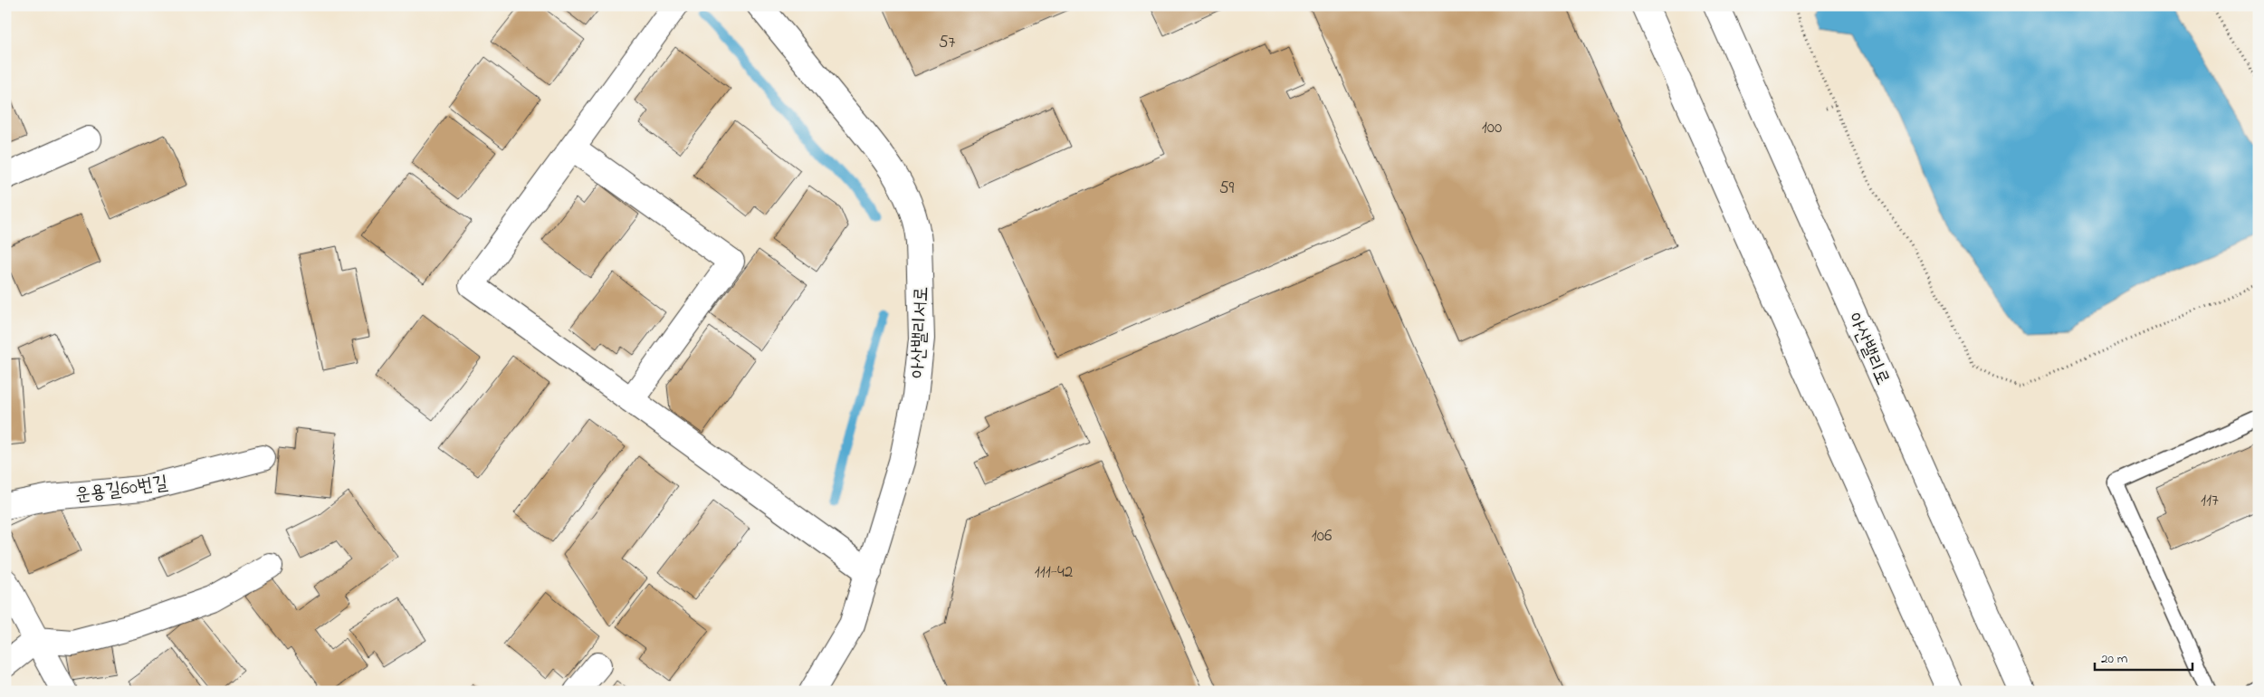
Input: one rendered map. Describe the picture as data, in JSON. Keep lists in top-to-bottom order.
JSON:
{
  "streets": {
    "street": ["아산밸리서로", "아산밸리로", "운용길60번길"]
  },
  "house_numbers": [
    "57",
    "100",
    "59",
    "117",
    "106",
    "111-42"
  ],
  "scale_bar": "20 m"
}
